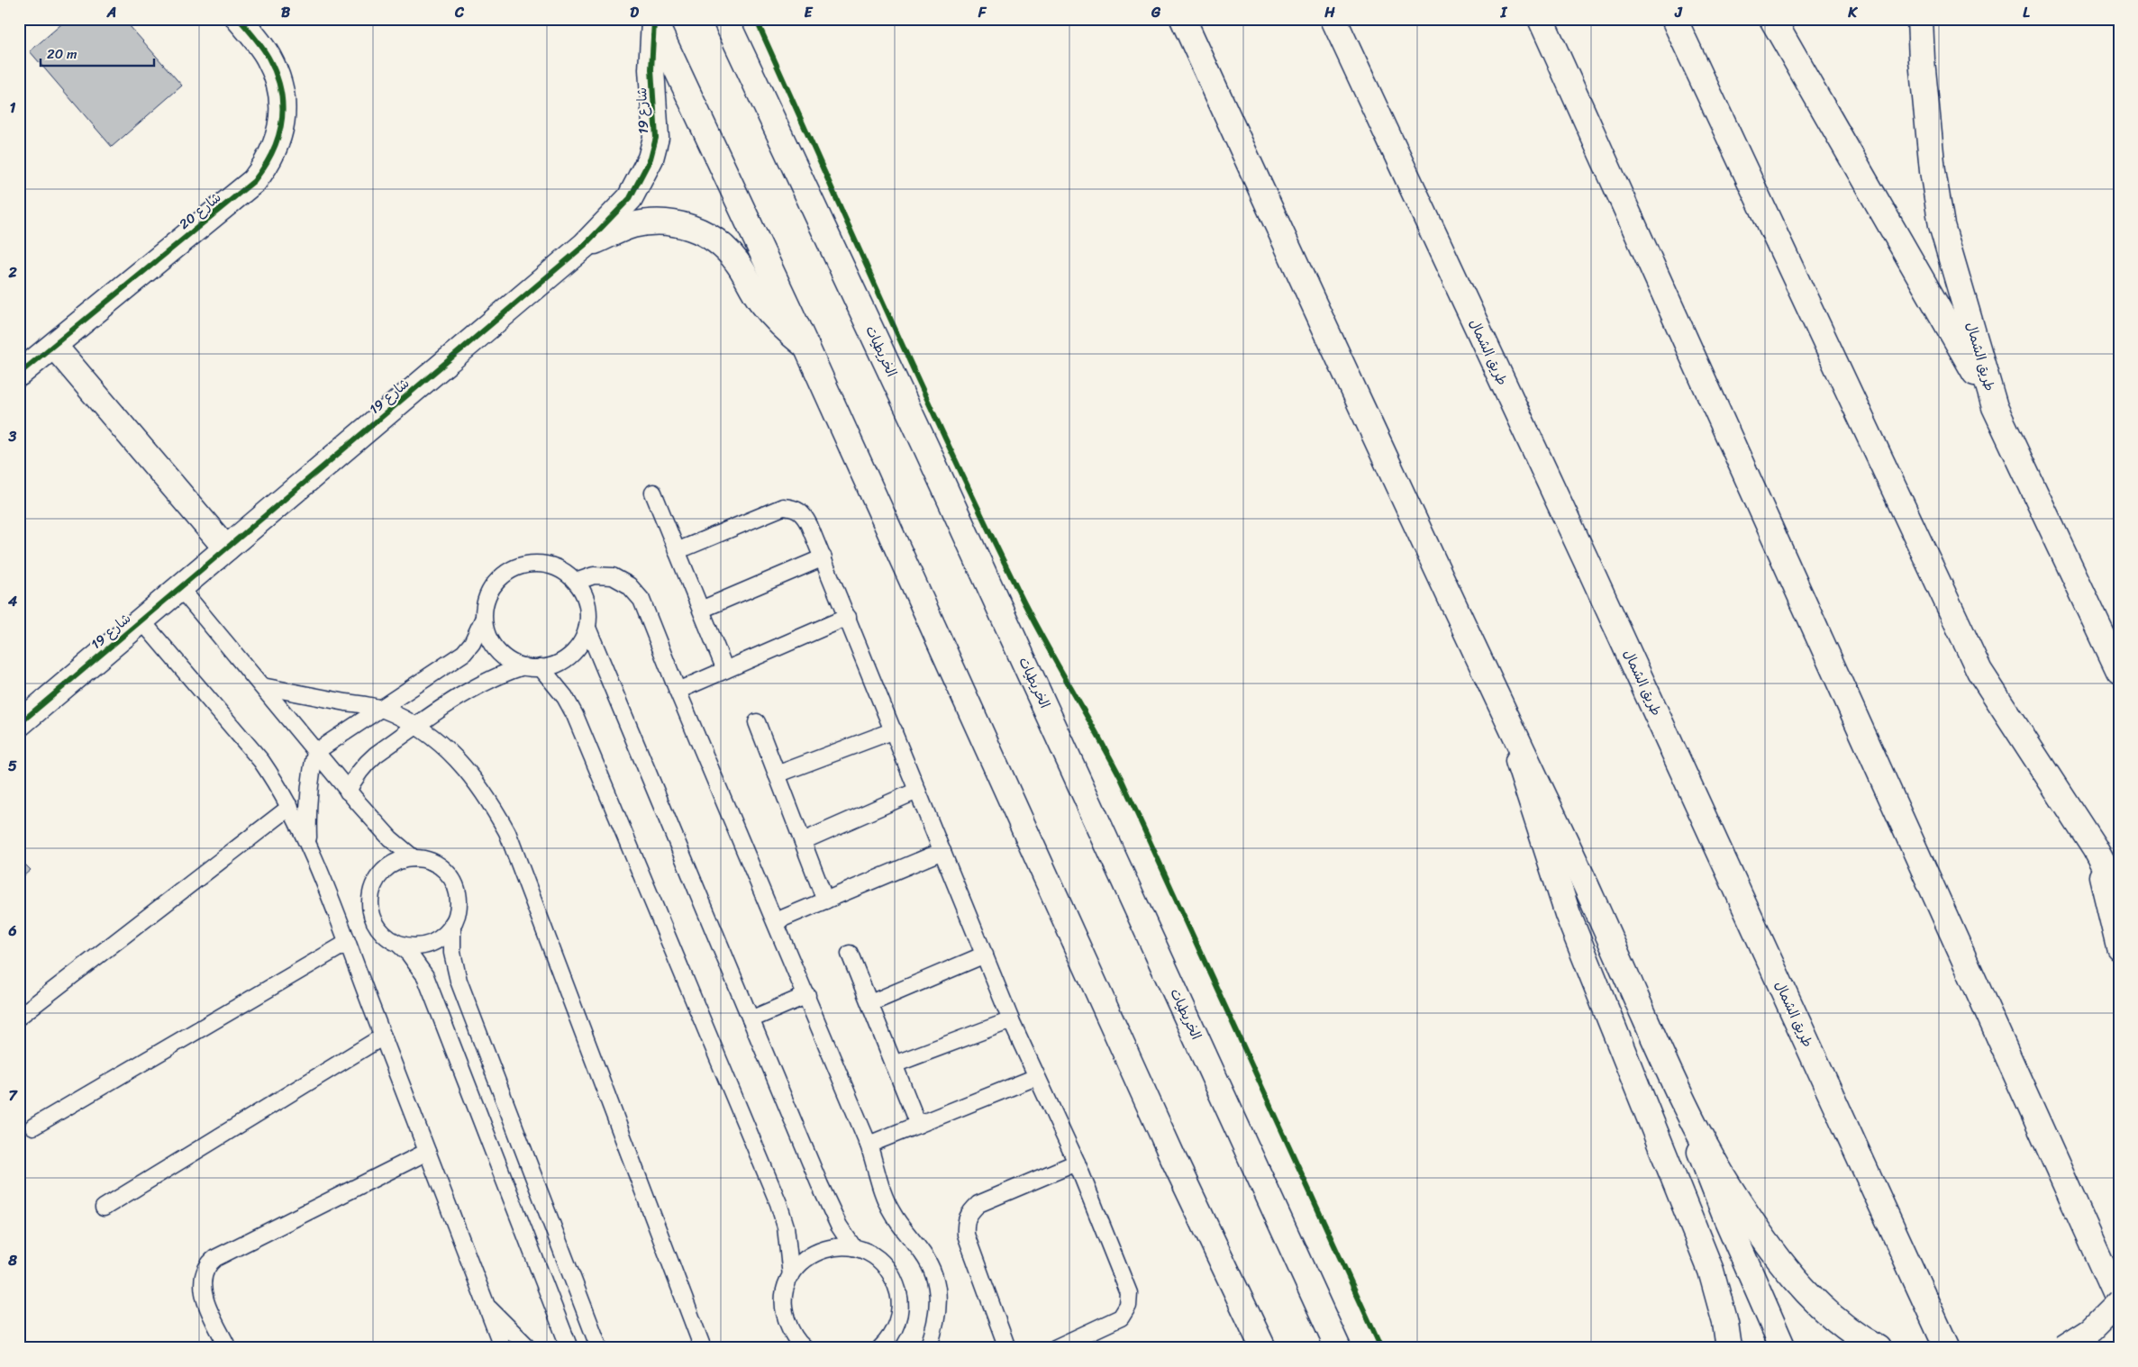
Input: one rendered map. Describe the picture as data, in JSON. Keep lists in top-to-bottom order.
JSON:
{
  "streets": {
    "main road": [
      "شارع 19",
      "شارع 20",
      "الخريطيات",
      "طريق الشمال"
    ]
  },
  "scale_bar": "20 m",
  "grid": {
    "columns": [
      "A",
      "B",
      "C",
      "D",
      "E",
      "F",
      "G",
      "H",
      "I",
      "J",
      "K",
      "L"
    ],
    "rows": [
      "1",
      "2",
      "3",
      "4",
      "5",
      "6",
      "7",
      "8"
    ]
  }
}
